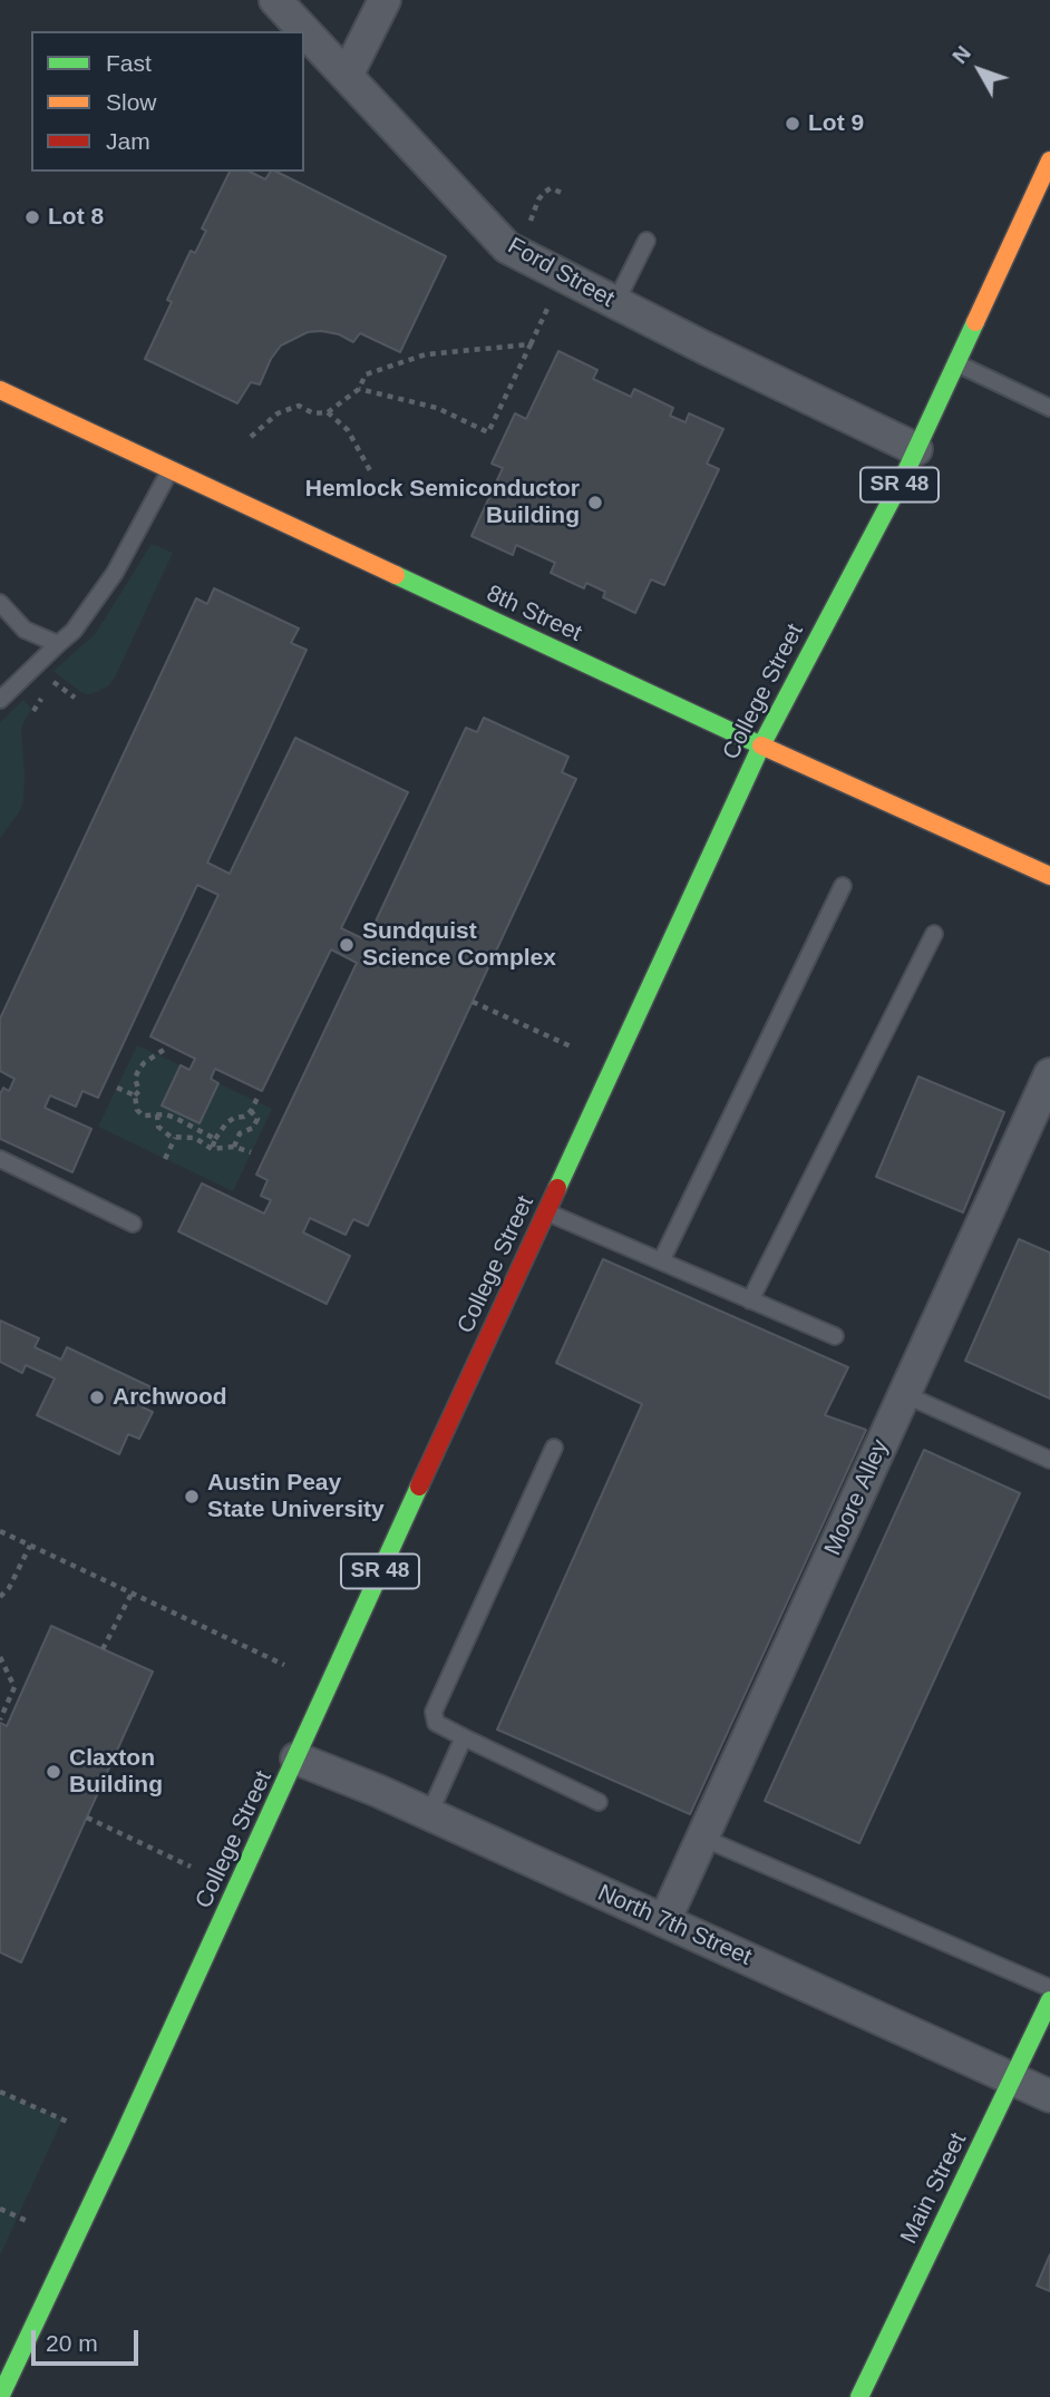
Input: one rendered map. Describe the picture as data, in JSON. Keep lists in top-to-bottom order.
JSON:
{
  "streets": {
    "main road": [
      "SR 48",
      "8th Street",
      "College Street",
      "Main Street"
    ],
    "street": ["Ford Street", "Moore Alley", "North 7th Street"]
  },
  "crossings": [
    ["Ford Street", "College Street"],
    ["8th Street", "College Street"],
    ["College Street", "North 7th Street"],
    ["Moore Alley", "North 7th Street"],
    ["North 7th Street", "Main Street"]
  ],
  "places": [
    "Lot 9",
    "Lot 8",
    "Hemlock Semiconductor Building",
    "Sundquist Science Complex",
    "Archwood",
    "Austin Peay State University",
    "Claxton Building"
  ],
  "legend": ["Fast", "Slow", "Jam"],
  "scale_bar": "20 m",
  "north": "top left"
}
